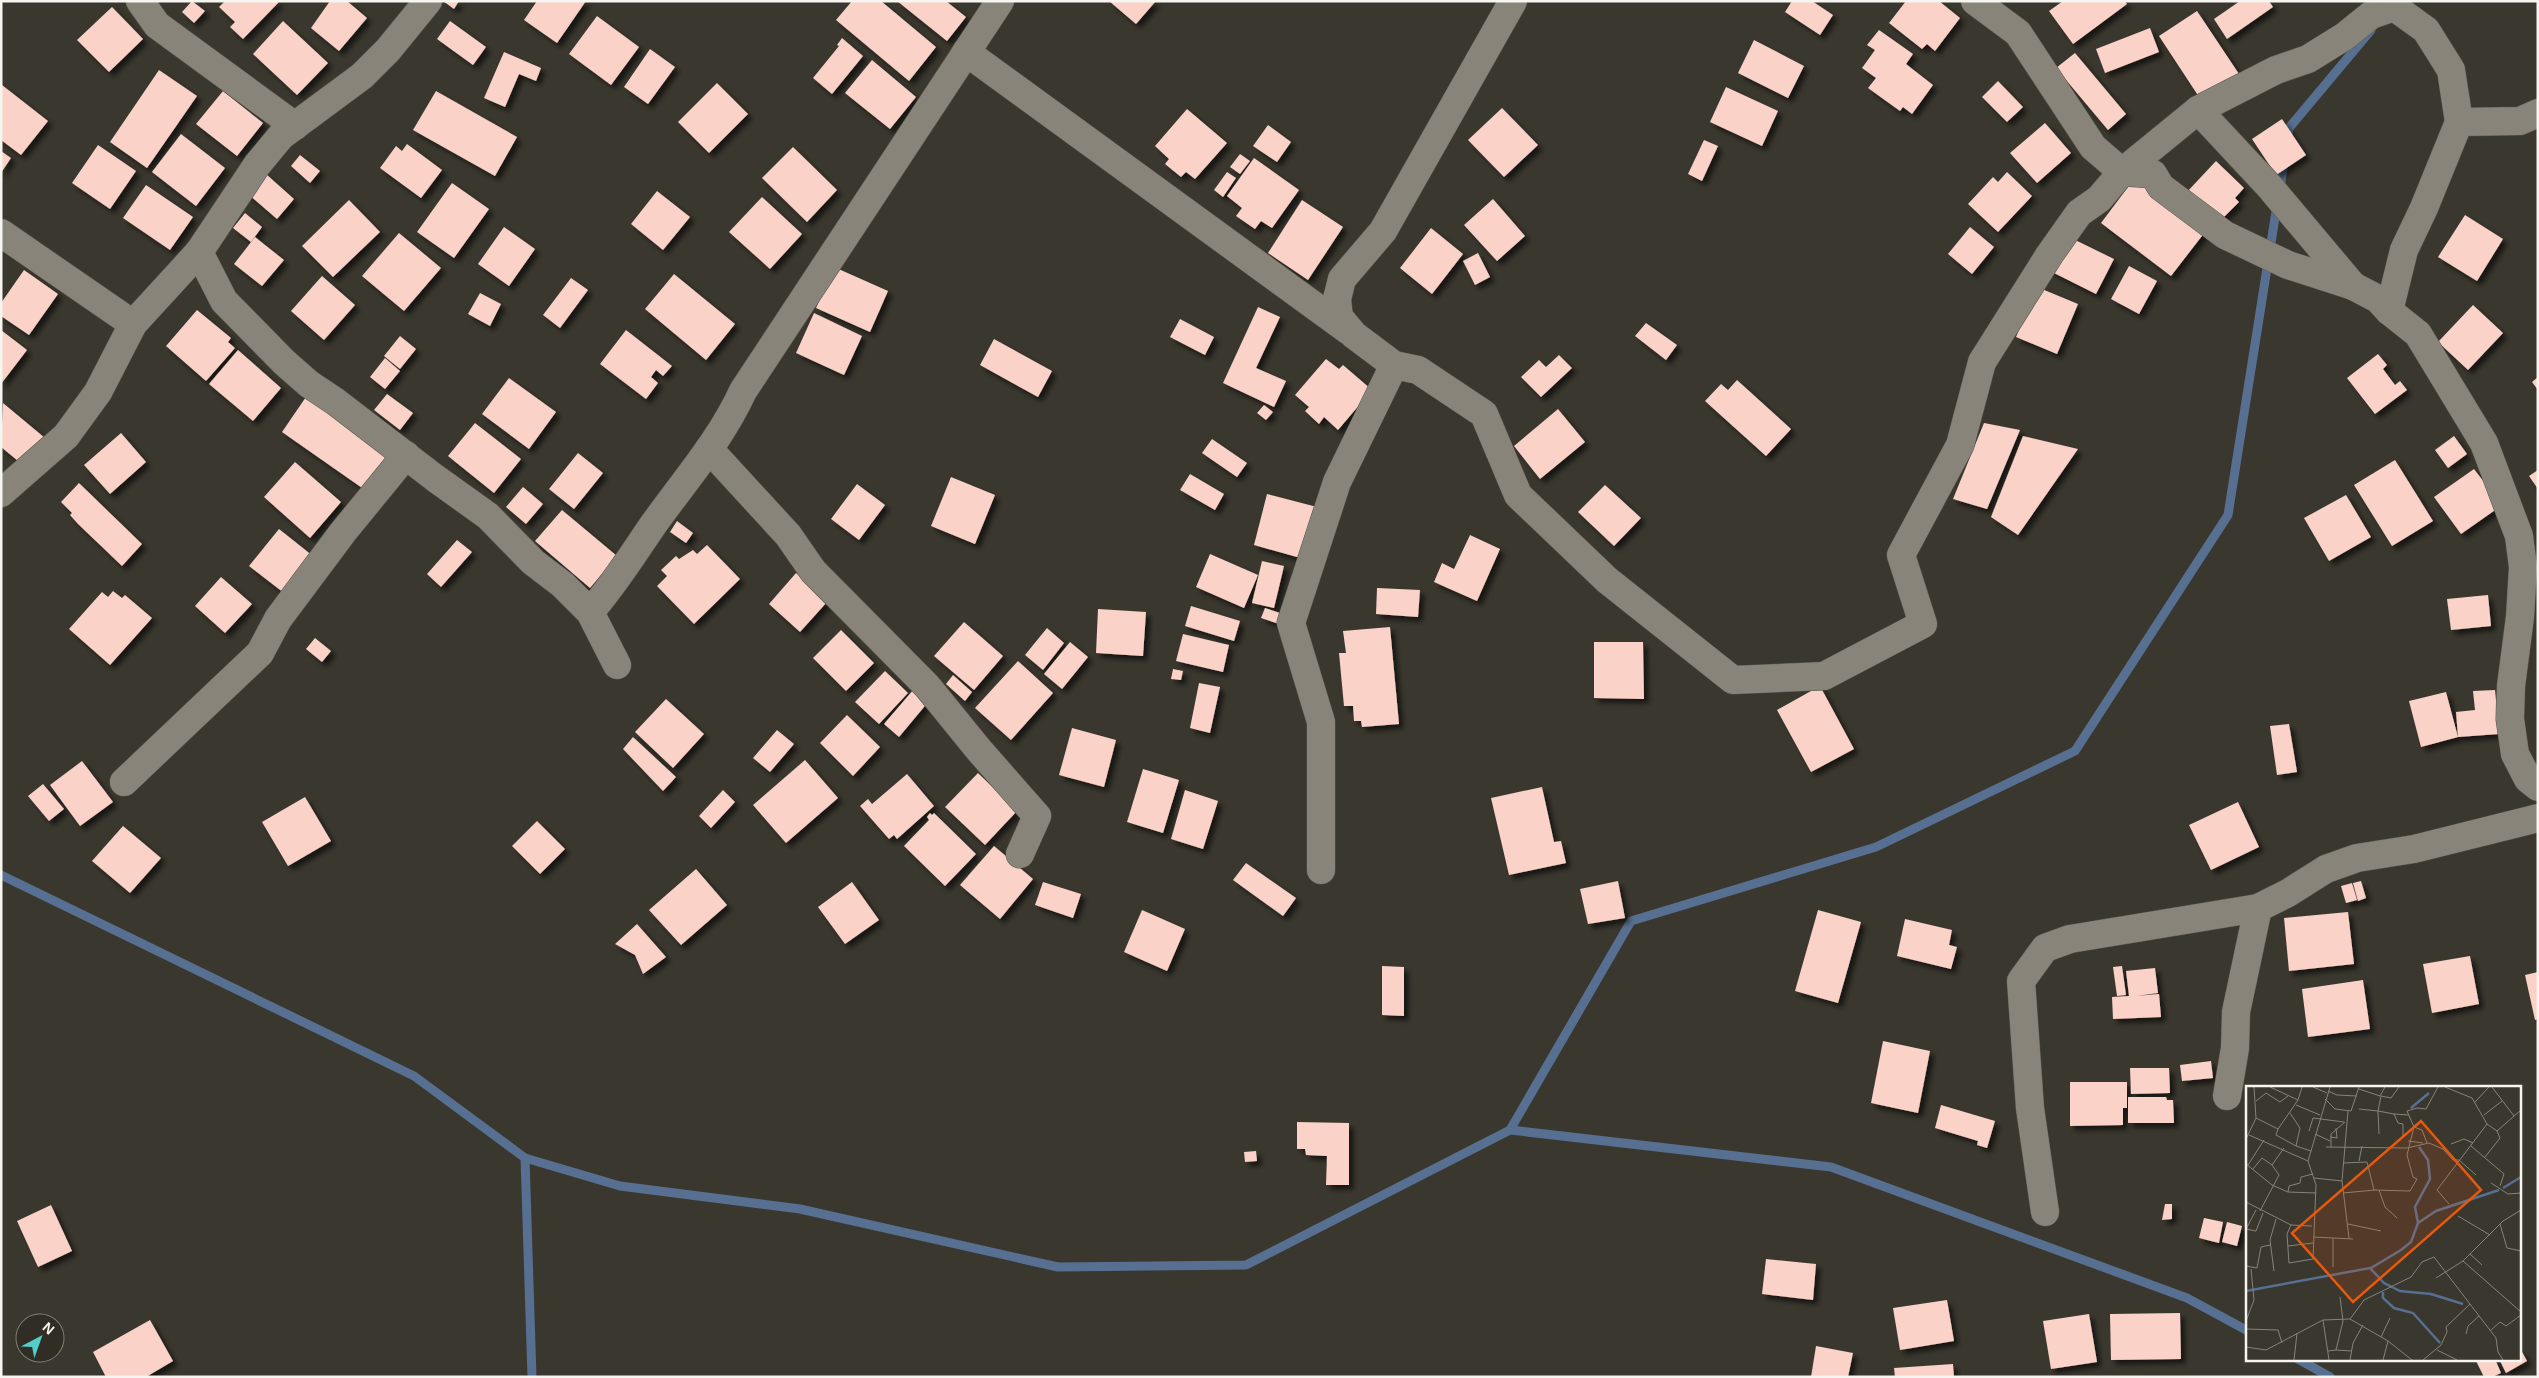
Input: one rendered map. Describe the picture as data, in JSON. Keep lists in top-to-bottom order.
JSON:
{
  "north": "top right"
}
